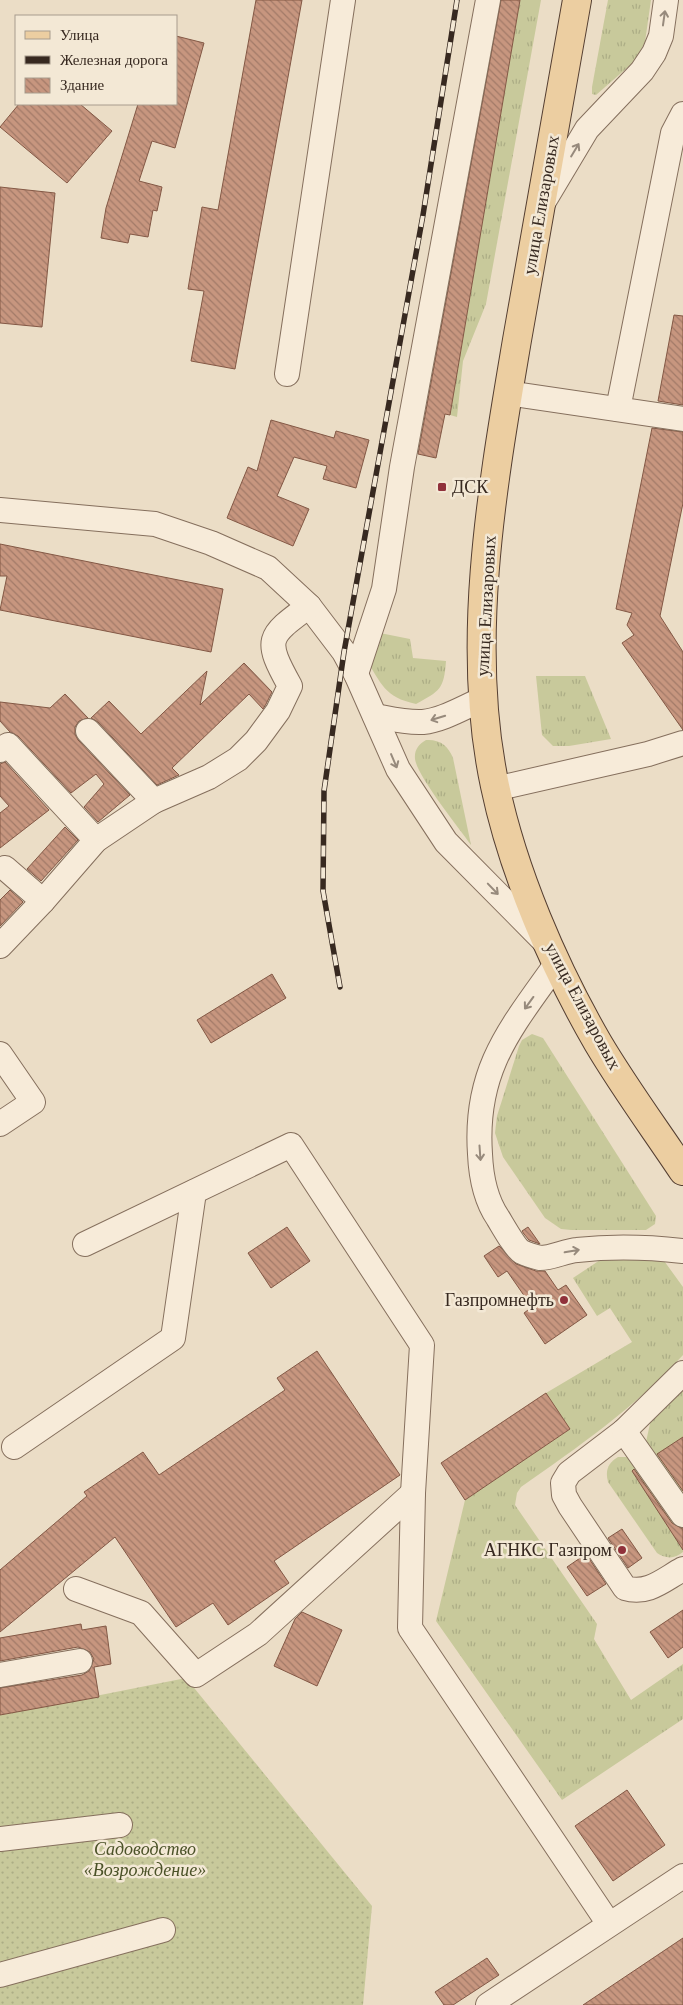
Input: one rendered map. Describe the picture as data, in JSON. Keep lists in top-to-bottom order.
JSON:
{
  "streets": {
    "main road": ["улица Елизаровых"]
  },
  "parks": ["Садоводство «Возрождение»"],
  "places": {
    "transit": ["ДСК"],
    "other": ["Газпромнефть", "АГНКС Газпром"]
  },
  "legend": ["Улица", "Железная дорога", "Здание"]
}
